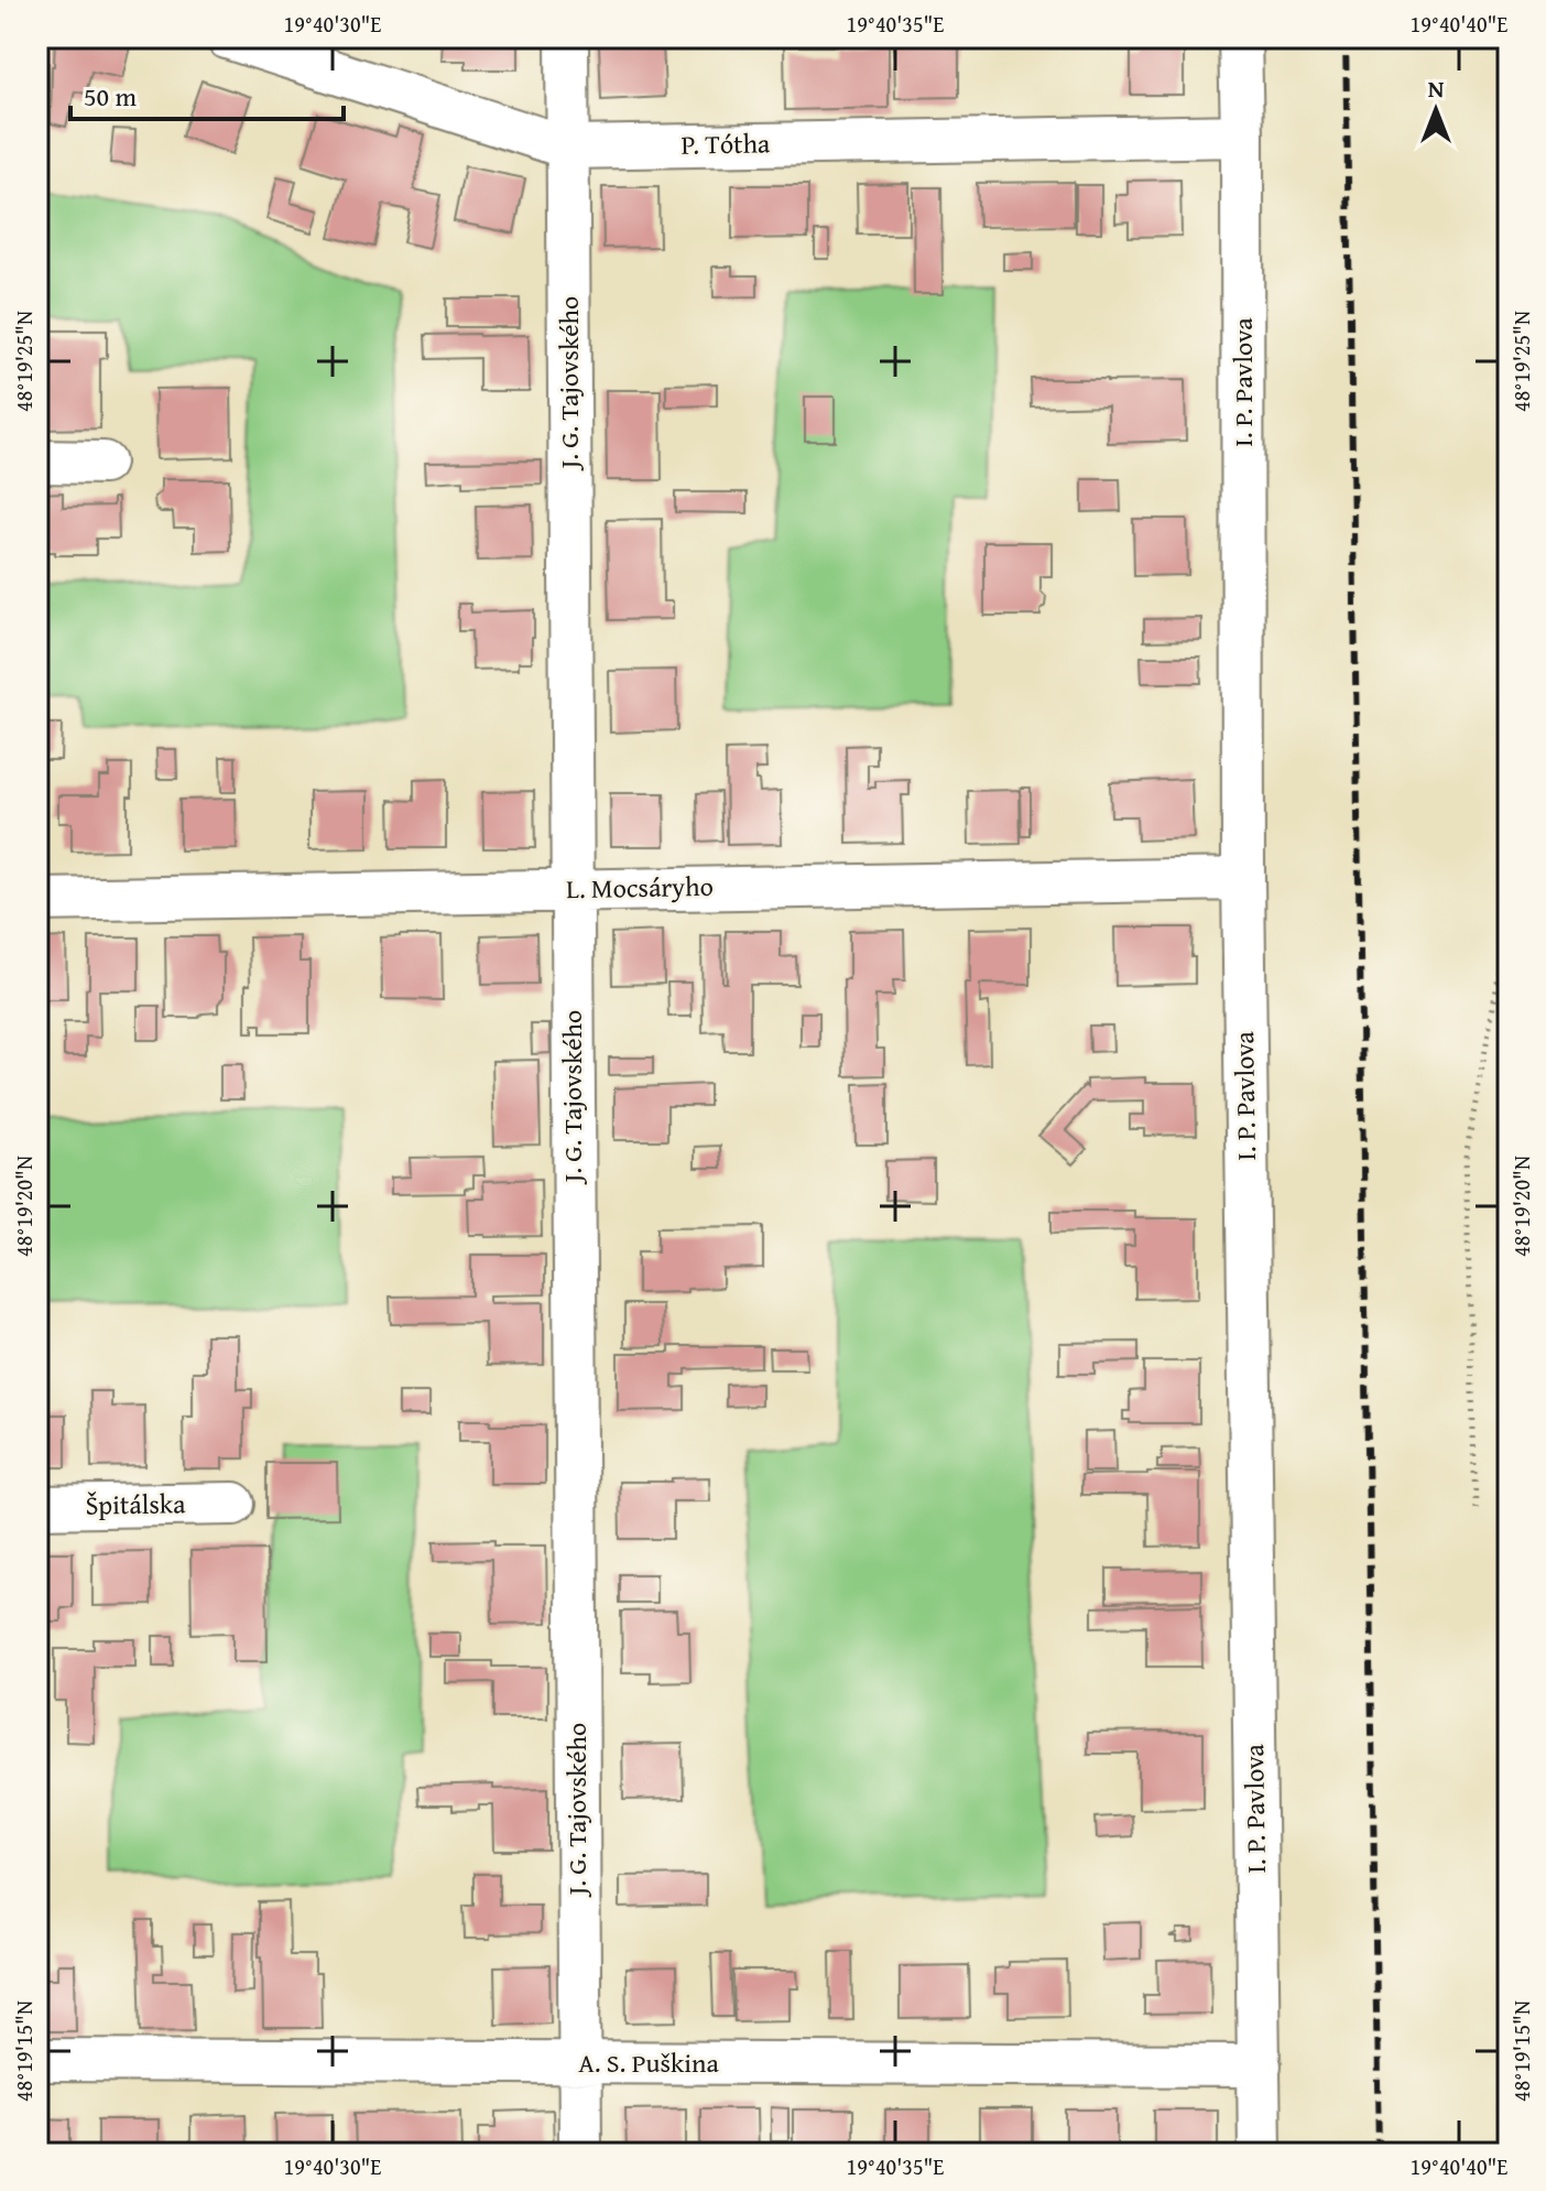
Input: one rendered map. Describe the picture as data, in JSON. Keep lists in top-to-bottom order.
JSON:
{
  "streets": {
    "street": [
      "P. Tótha",
      "J. G. Tajovského",
      "I. P. Pavlova",
      "L. Mocsáryho",
      "Špitálska",
      "A. S. Puškina"
    ]
  },
  "crossings": [
    ["P. Tótha", "J. G. Tajovského"],
    ["P. Tótha", "I. P. Pavlova"],
    ["J. G. Tajovského", "L. Mocsáryho"],
    ["J. G. Tajovského", "A. S. Puškina"],
    ["I. P. Pavlova", "L. Mocsáryho"],
    ["I. P. Pavlova", "A. S. Puškina"]
  ],
  "scale_bar": "50 m",
  "north": "top",
  "coordinates": [
    "19°40'30\"E",
    "19°40'35\"E",
    "19°40'40\"E",
    "48°19'25\"N",
    "48°19'20\"N",
    "48°19'15\"N"
  ]
}
